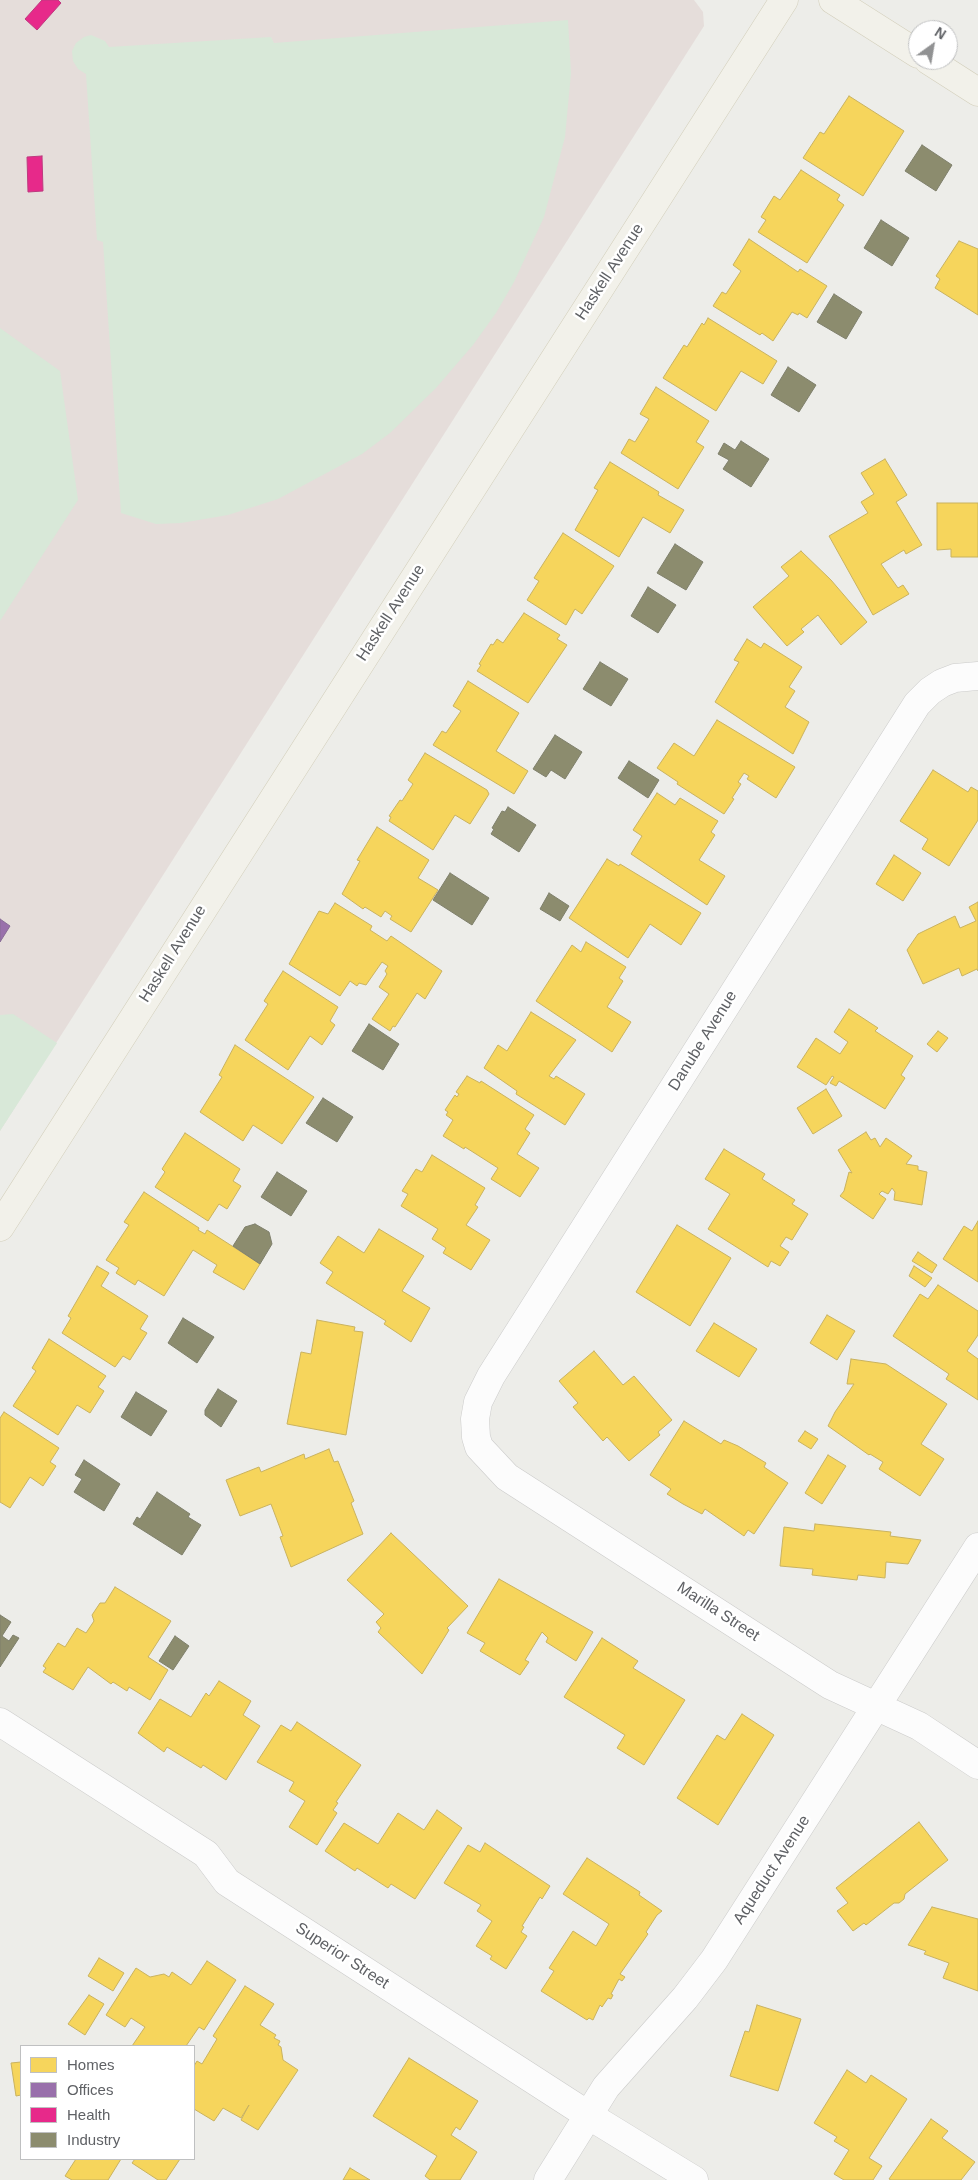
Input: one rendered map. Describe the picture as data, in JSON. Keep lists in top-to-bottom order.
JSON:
{
  "streets": {
    "main road": ["Haskell Avenue"],
    "street": [
      "Danube Avenue",
      "Marilla Street",
      "Aqueduct Avenue",
      "Superior Street"
    ]
  },
  "crossings": [
    ["Danube Avenue", "Marilla Street"],
    ["Marilla Street", "Aqueduct Avenue"],
    ["Aqueduct Avenue", "Superior Street"]
  ],
  "legend": [
    "Homes",
    "Offices",
    "Health",
    "Industry"
  ],
  "north": "top right"
}
